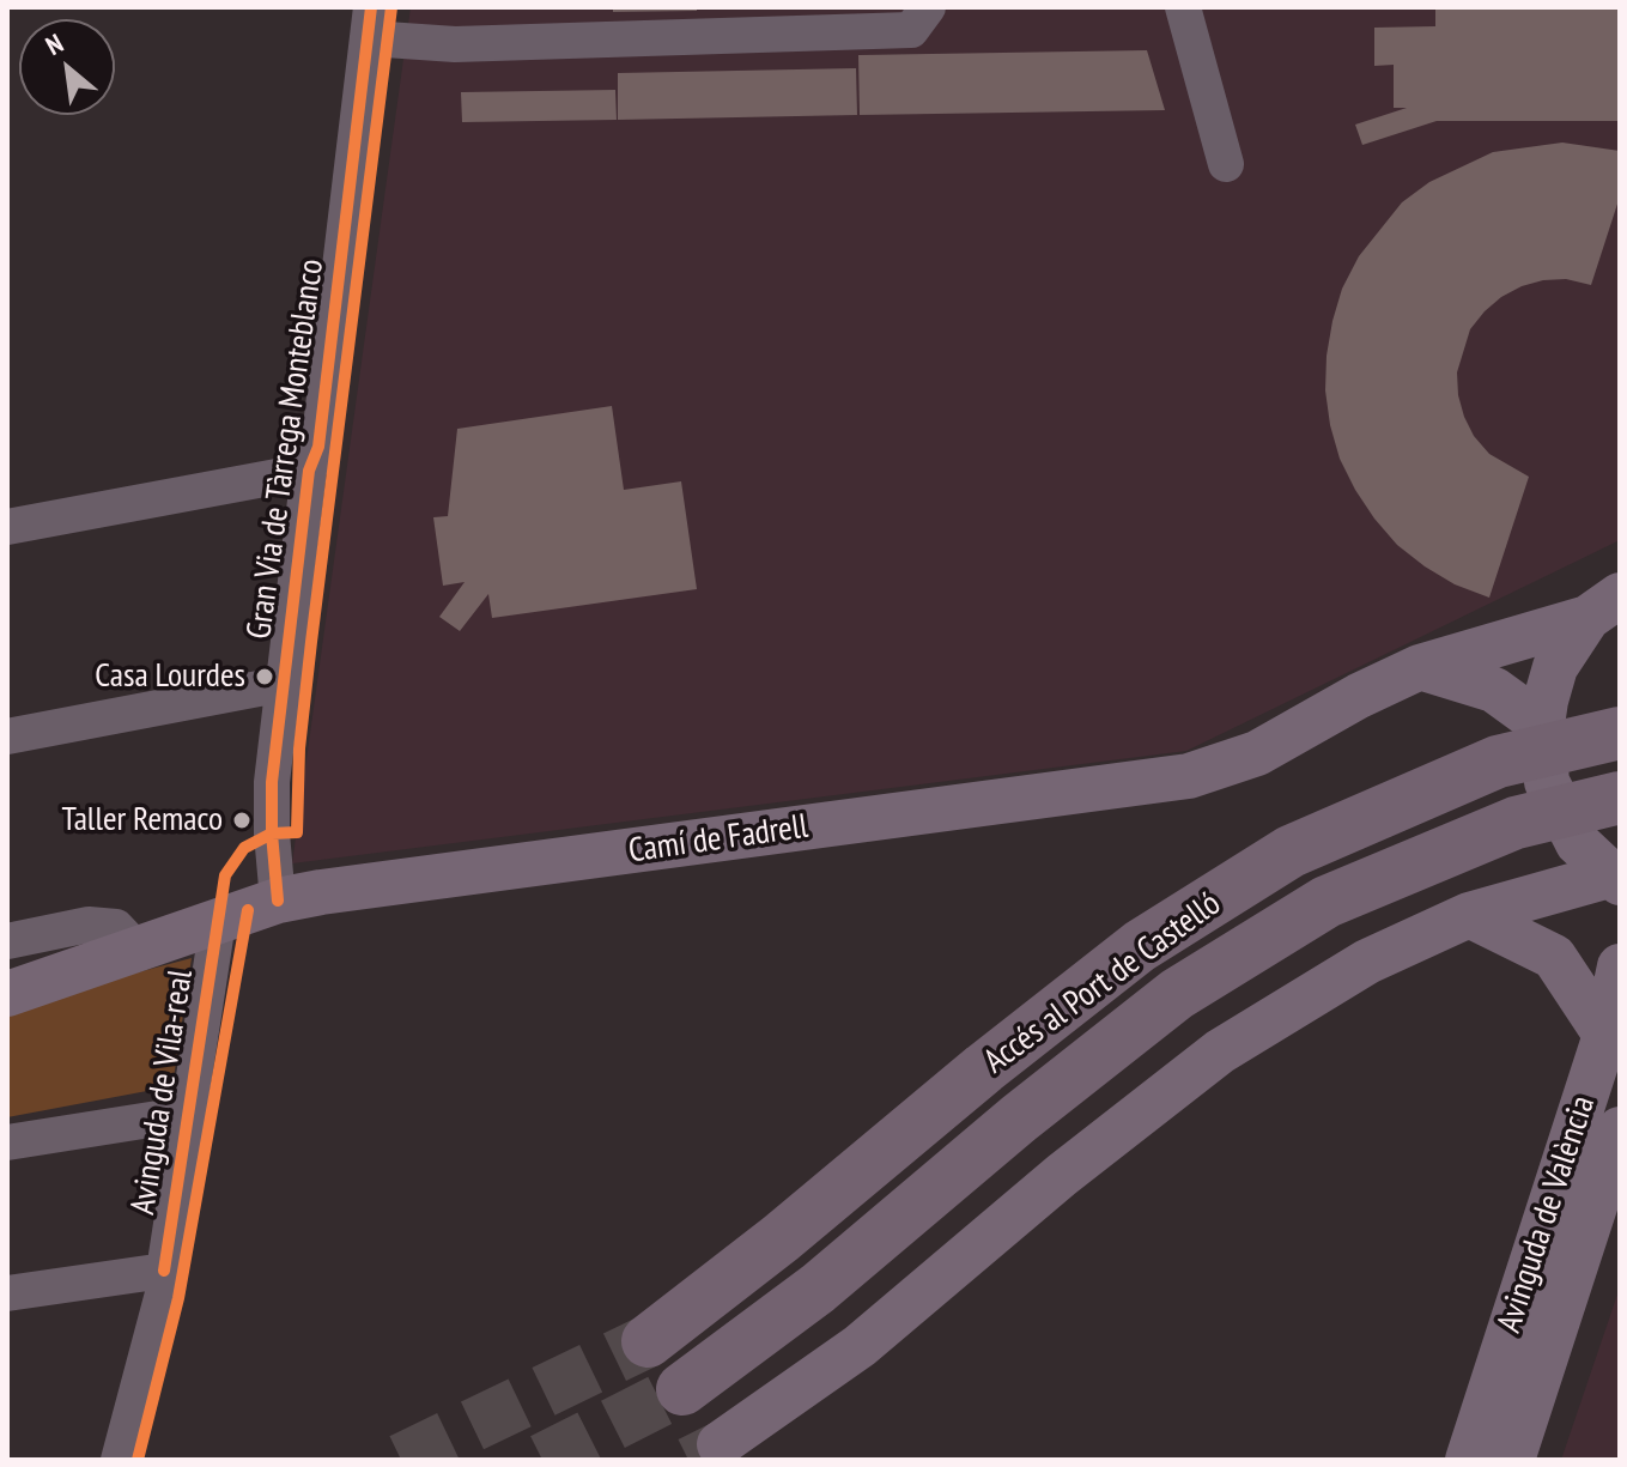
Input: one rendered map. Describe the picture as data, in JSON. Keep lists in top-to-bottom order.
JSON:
{
  "streets": {
    "highway": ["Accés al Port de Castelló"],
    "main road": ["Camí de Fadrell", "Avinguda de València"],
    "street": ["Gran Via de Tàrrega Monteblanco", "Avinguda de Vila-real"]
  },
  "crossings": [
    ["Gran Via de Tàrrega Monteblanco", "Camí de Fadrell"],
    ["Camí de Fadrell", "Avinguda de Vila-real"]
  ],
  "places": ["Casa Lourdes", "Taller Remaco"],
  "north": "top left"
}
